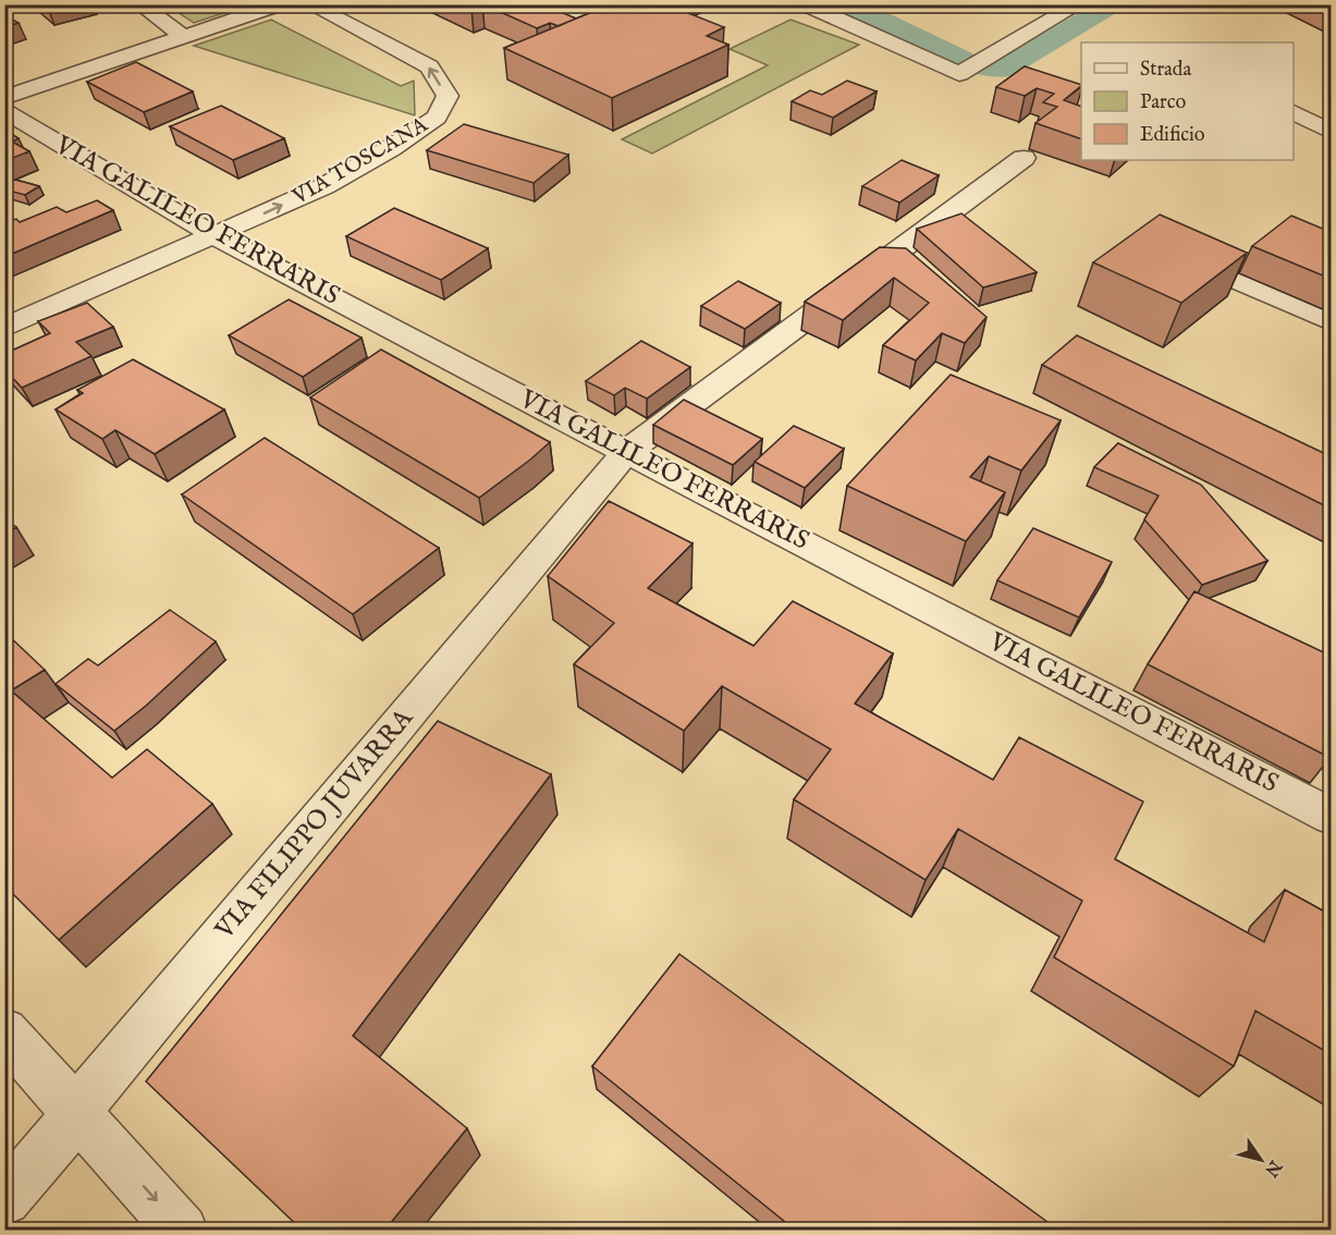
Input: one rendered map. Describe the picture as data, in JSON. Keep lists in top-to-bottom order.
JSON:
{
  "streets": {
    "street": ["VIA TOSCANA", "VIA GALILEO FERRARIS", "VIA FILIPPO JUVARRA"]
  },
  "crossings": [
    ["VIA TOSCANA", "VIA GALILEO FERRARIS"],
    ["VIA GALILEO FERRARIS", "VIA FILIPPO JUVARRA"]
  ],
  "legend": ["Strada", "Parco", "Edificio"],
  "north": "bottom right"
}
